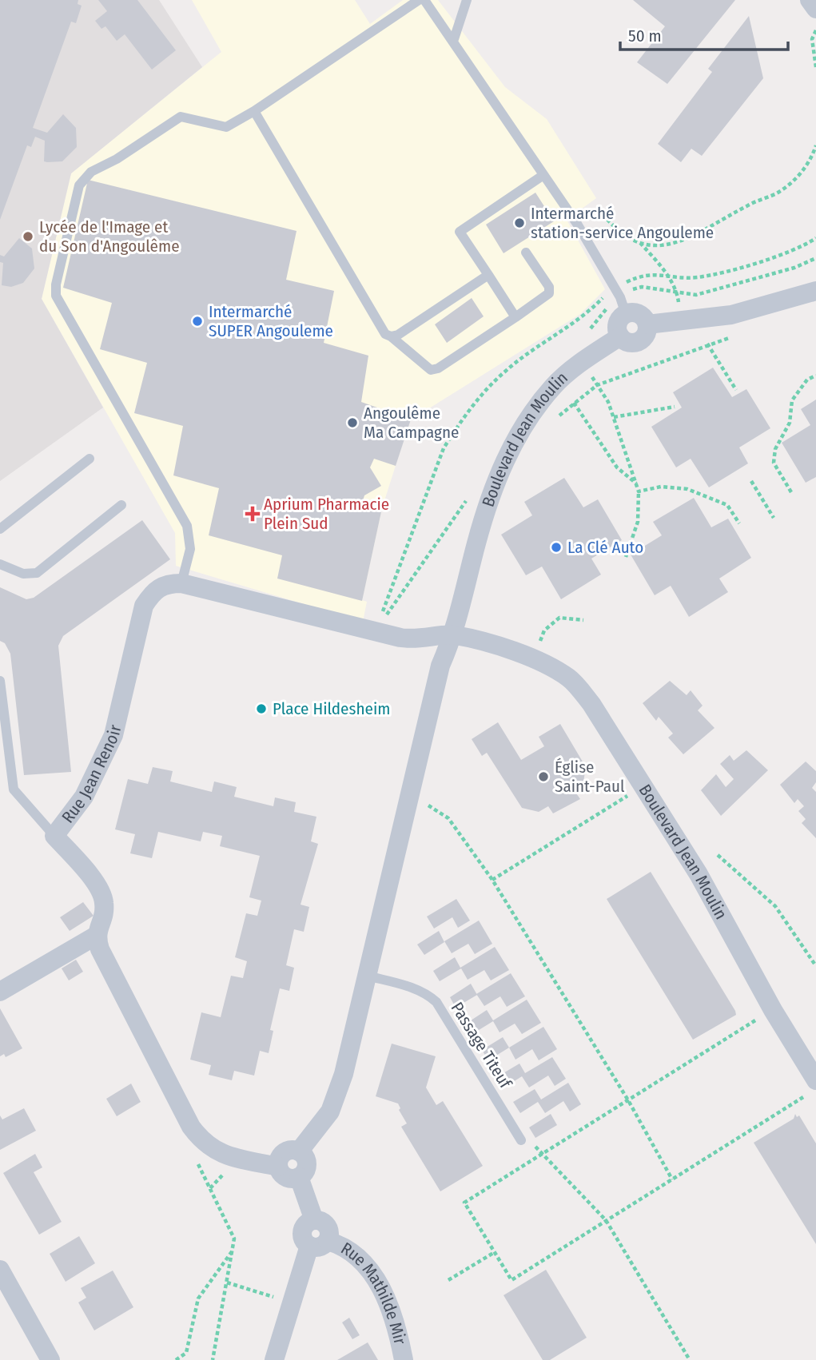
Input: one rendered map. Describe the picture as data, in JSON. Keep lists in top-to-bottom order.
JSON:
{
  "streets": {
    "street": ["Boulevard Jean Moulin", "Rue Jean Renoir", "Rue Mathilde Mir"],
    "lane": ["Passage Titeuf"]
  },
  "crossings": [
    ["Boulevard Jean Moulin", "Rue Jean Renoir"],
    ["Boulevard Jean Moulin", "Passage Titeuf"]
  ],
  "places": {
    "other": [
      "Intermarché station-service Angouleme",
      "Lycée de l'Image et du Son d'Angoulême",
      "Intermarché SUPER Angouleme",
      "Angoulême Ma Campagne",
      "La Clé Auto",
      "Place Hildesheim",
      "Église Saint-Paul"
    ],
    "health": ["Aprium Pharmacie Plein Sud"]
  },
  "scale_bar": "50 m"
}
